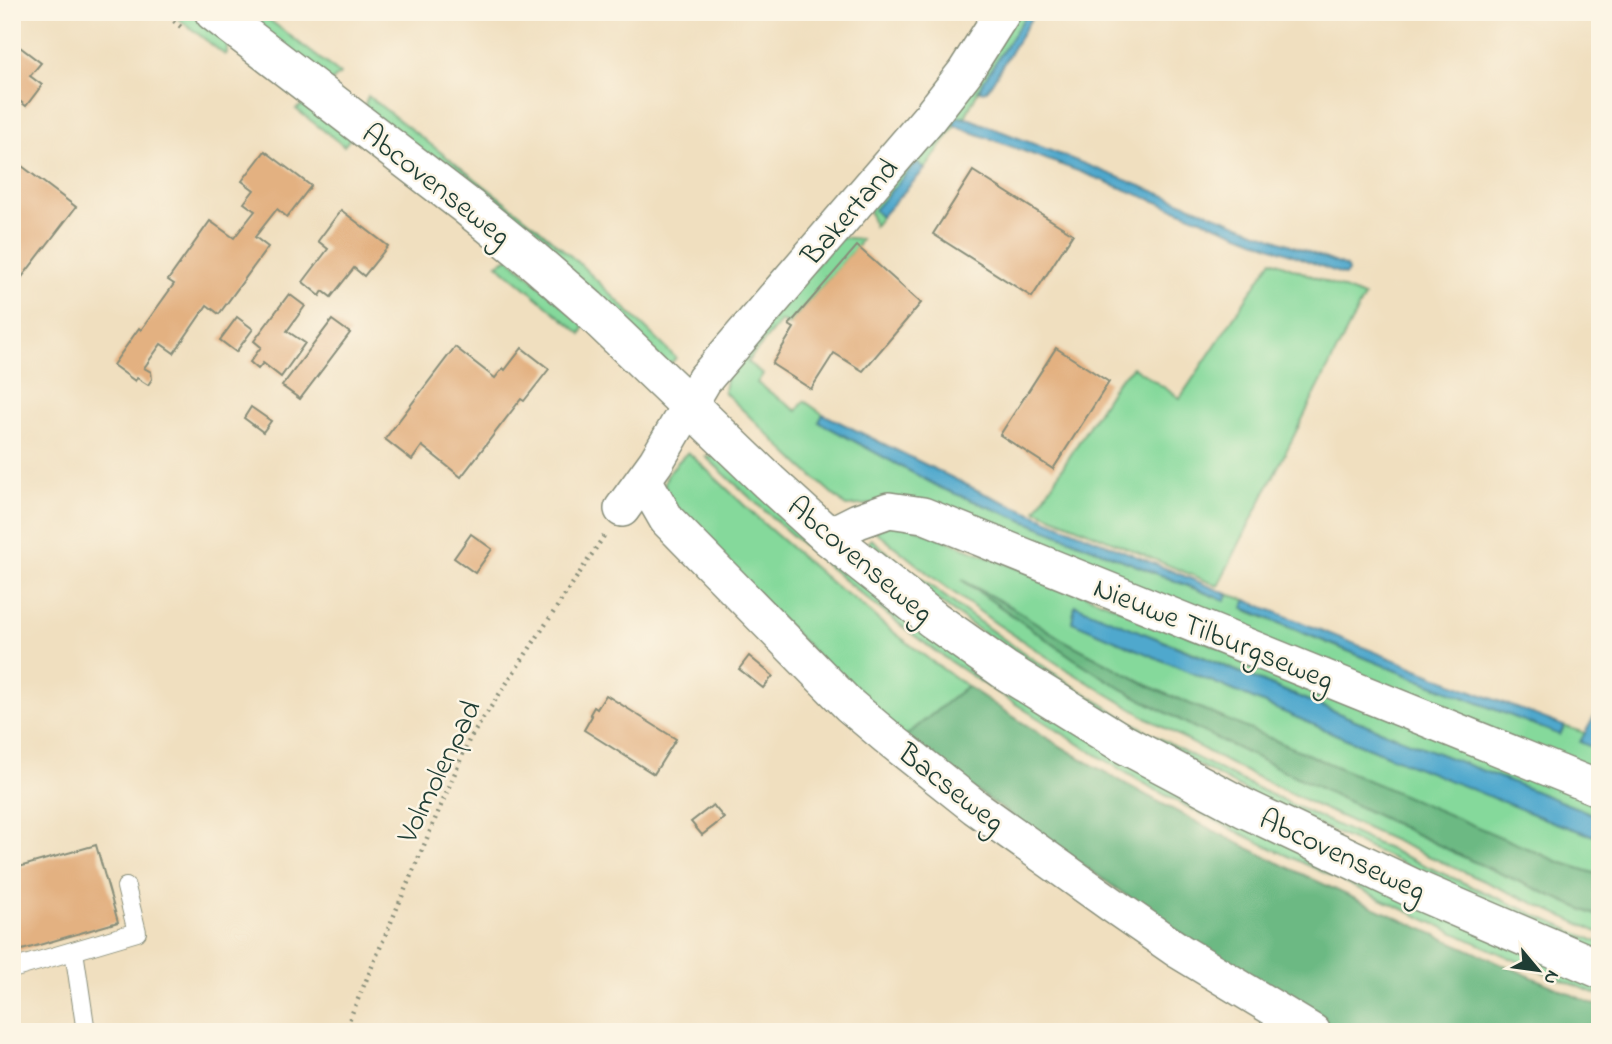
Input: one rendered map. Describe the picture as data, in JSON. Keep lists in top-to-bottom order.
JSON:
{
  "streets": {
    "street": [
      "Abcovenseweg",
      "Bakertand",
      "Nieuwe Tilburgseweg",
      "Bacseweg"
    ],
    "path": ["Volmolenpad"]
  },
  "crossings": [
    ["Abcovenseweg", "Bakertand"],
    ["Abcovenseweg", "Nieuwe Tilburgseweg"]
  ],
  "north": "bottom right"
}
